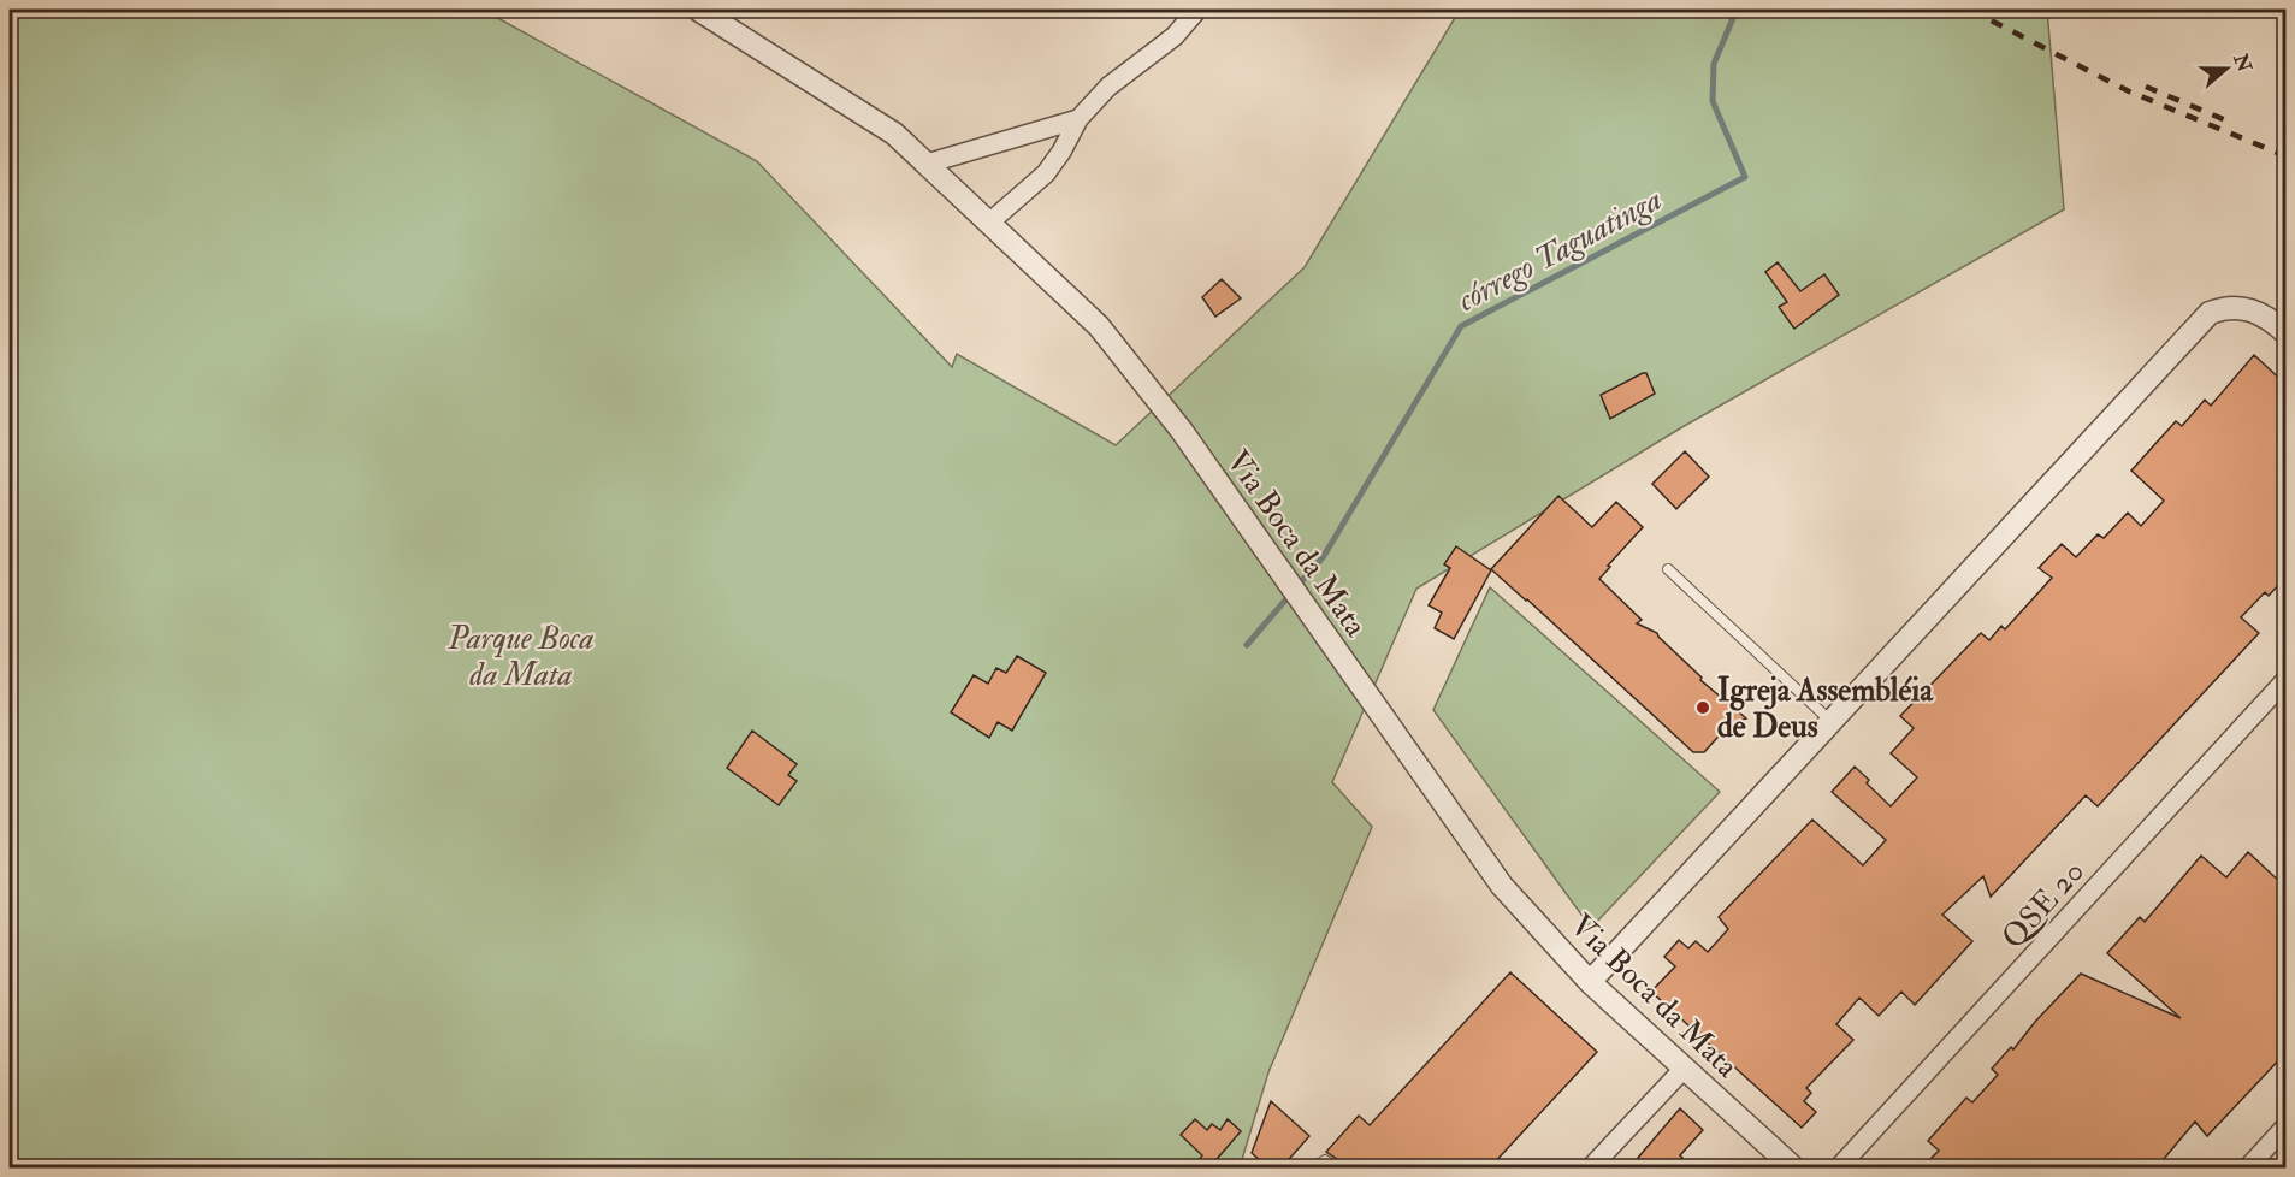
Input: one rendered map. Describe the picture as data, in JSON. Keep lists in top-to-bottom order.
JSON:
{
  "streets": {
    "street": ["Via Boca da Mata", "QSE 20"]
  },
  "water": ["córrego Taguatinga"],
  "parks": ["Parque Boca da Mata"],
  "places": ["Igreja Assembléia de Deus"],
  "north": "right"
}
